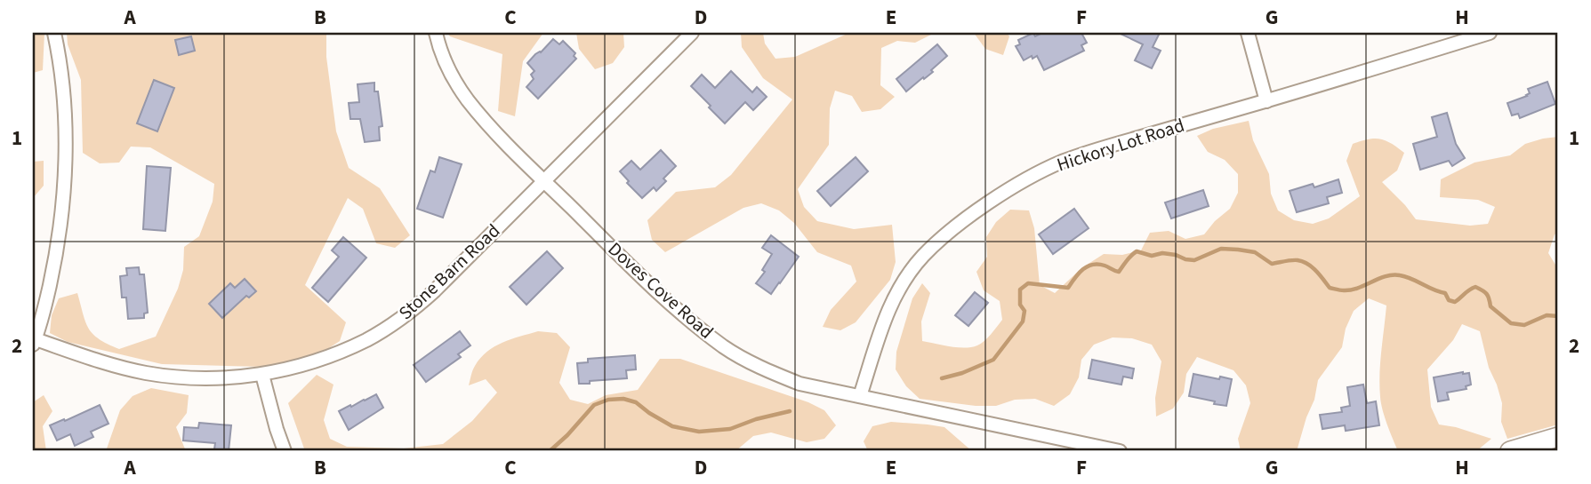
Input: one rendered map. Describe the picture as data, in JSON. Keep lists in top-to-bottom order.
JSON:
{
  "streets": {
    "street": ["Hickory Lot Road", "Stone Barn Road", "Doves Cove Road"]
  },
  "crossings": [
    ["Hickory Lot Road", "Doves Cove Road"],
    ["Stone Barn Road", "Doves Cove Road"]
  ],
  "grid": {
    "columns": [
      "A",
      "B",
      "C",
      "D",
      "E",
      "F",
      "G",
      "H"
    ],
    "rows": ["1", "2"]
  }
}
